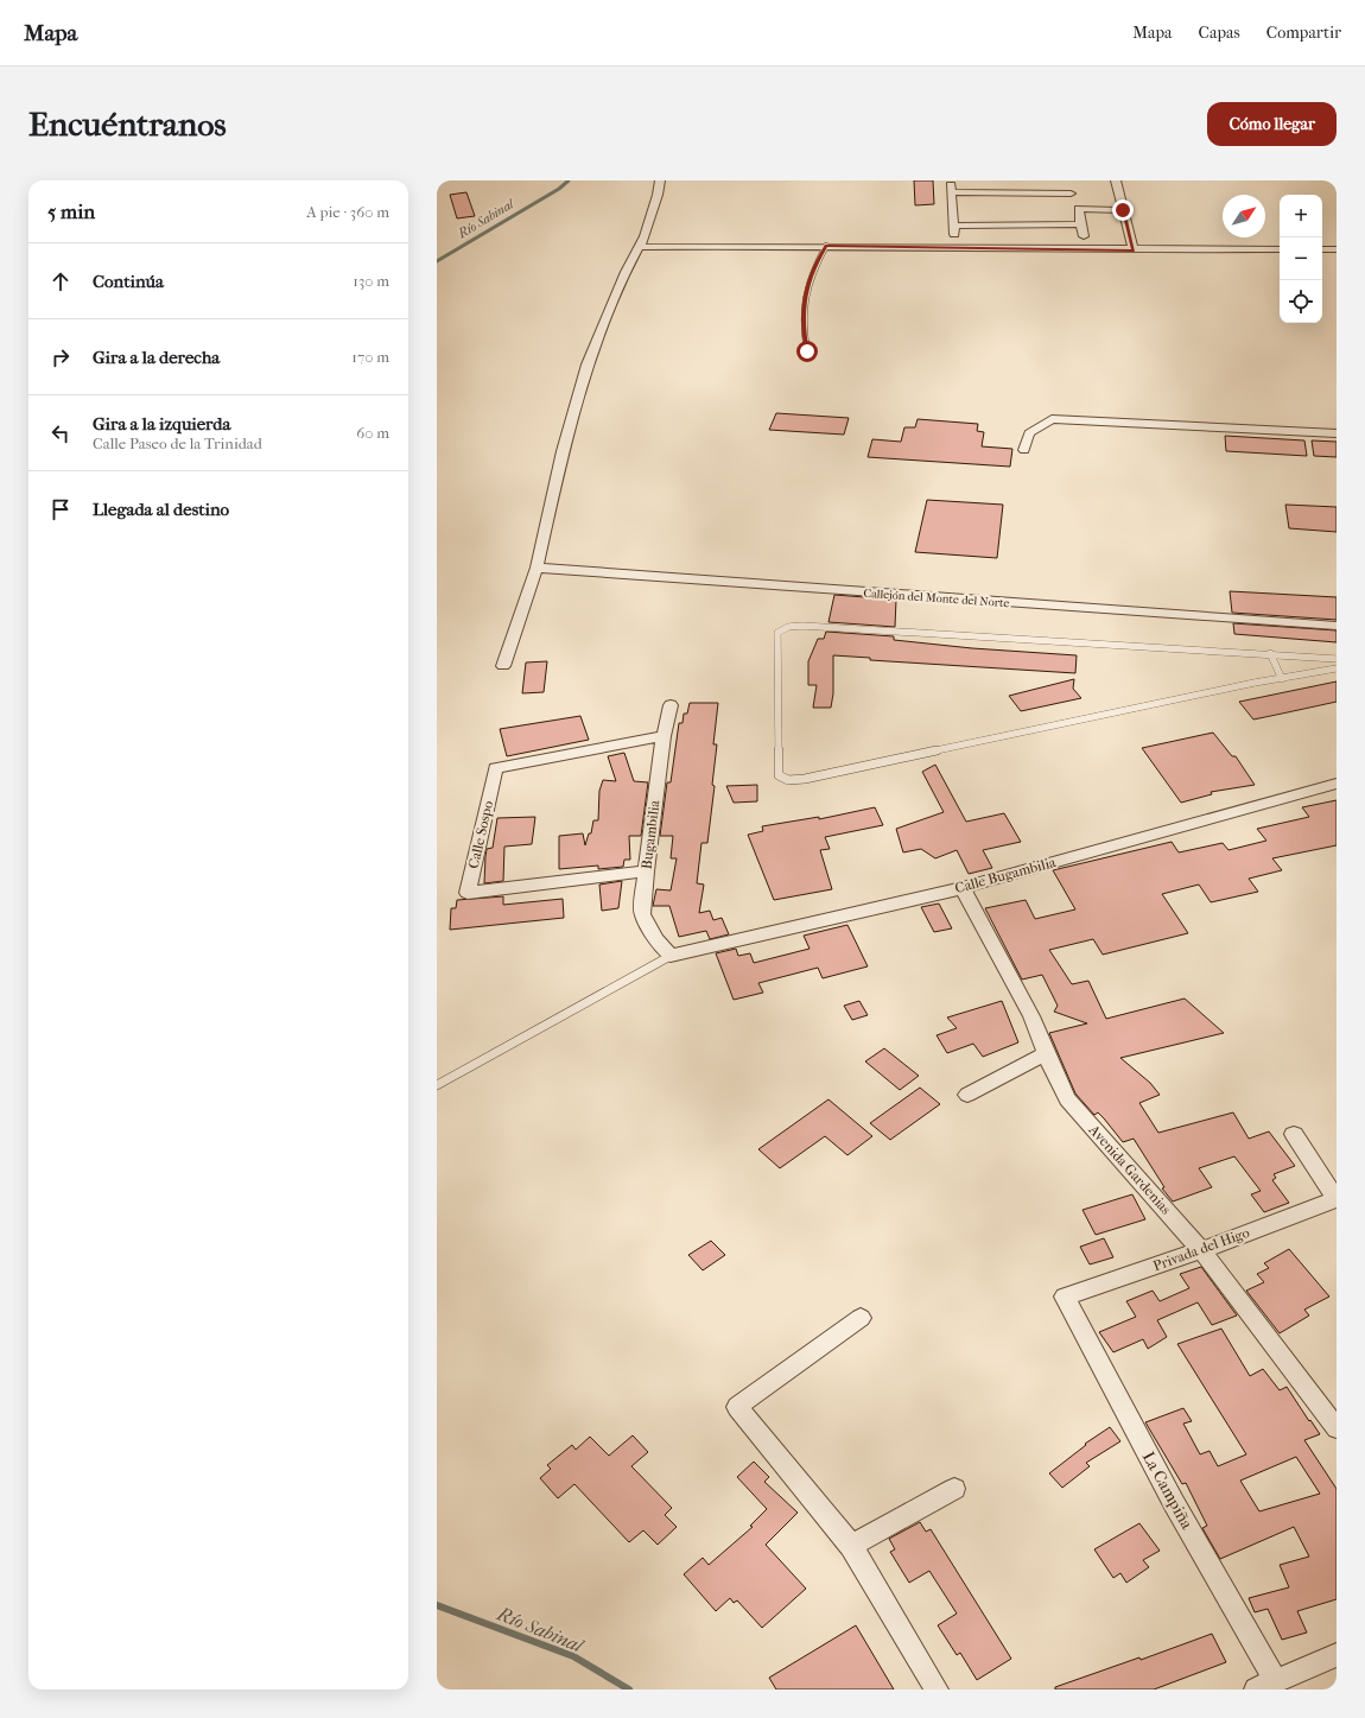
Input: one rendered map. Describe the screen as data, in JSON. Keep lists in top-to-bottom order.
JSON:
{
  "streets": {
    "street": [
      "Callejón del Monte del Norte",
      "Calle Sospo",
      "Bugambilia",
      "Calle Bugambilia",
      "Avenida Gardenias",
      "Privada del Higo",
      "La Campiña"
    ]
  },
  "crossings": [
    ["Calle Sospo", "Bugambilia"],
    ["Bugambilia", "Calle Bugambilia"],
    ["Calle Bugambilia", "Avenida Gardenias"],
    ["Avenida Gardenias", "Privada del Higo"],
    ["Privada del Higo", "La Campiña"]
  ],
  "water": ["Río Sabinal"],
  "north": "top right",
  "page": {
    "header": "Mapa",
    "nav": ["Mapa", "Capas", "Compartir"],
    "buttons": "Cómo llegar",
    "title": "Encuéntranos",
    "heading": ["5 min", "A pie · 360 m"],
    "map_buttons": ["+", "−"],
    "list": [
      ["Continúa", "130 m"],
      ["Gira a la derecha", "170 m"],
      ["Gira a la izquierda", "Calle Paseo de la Trinidad", "60 m"],
      "Llegada al destino"
    ]
  }
}
